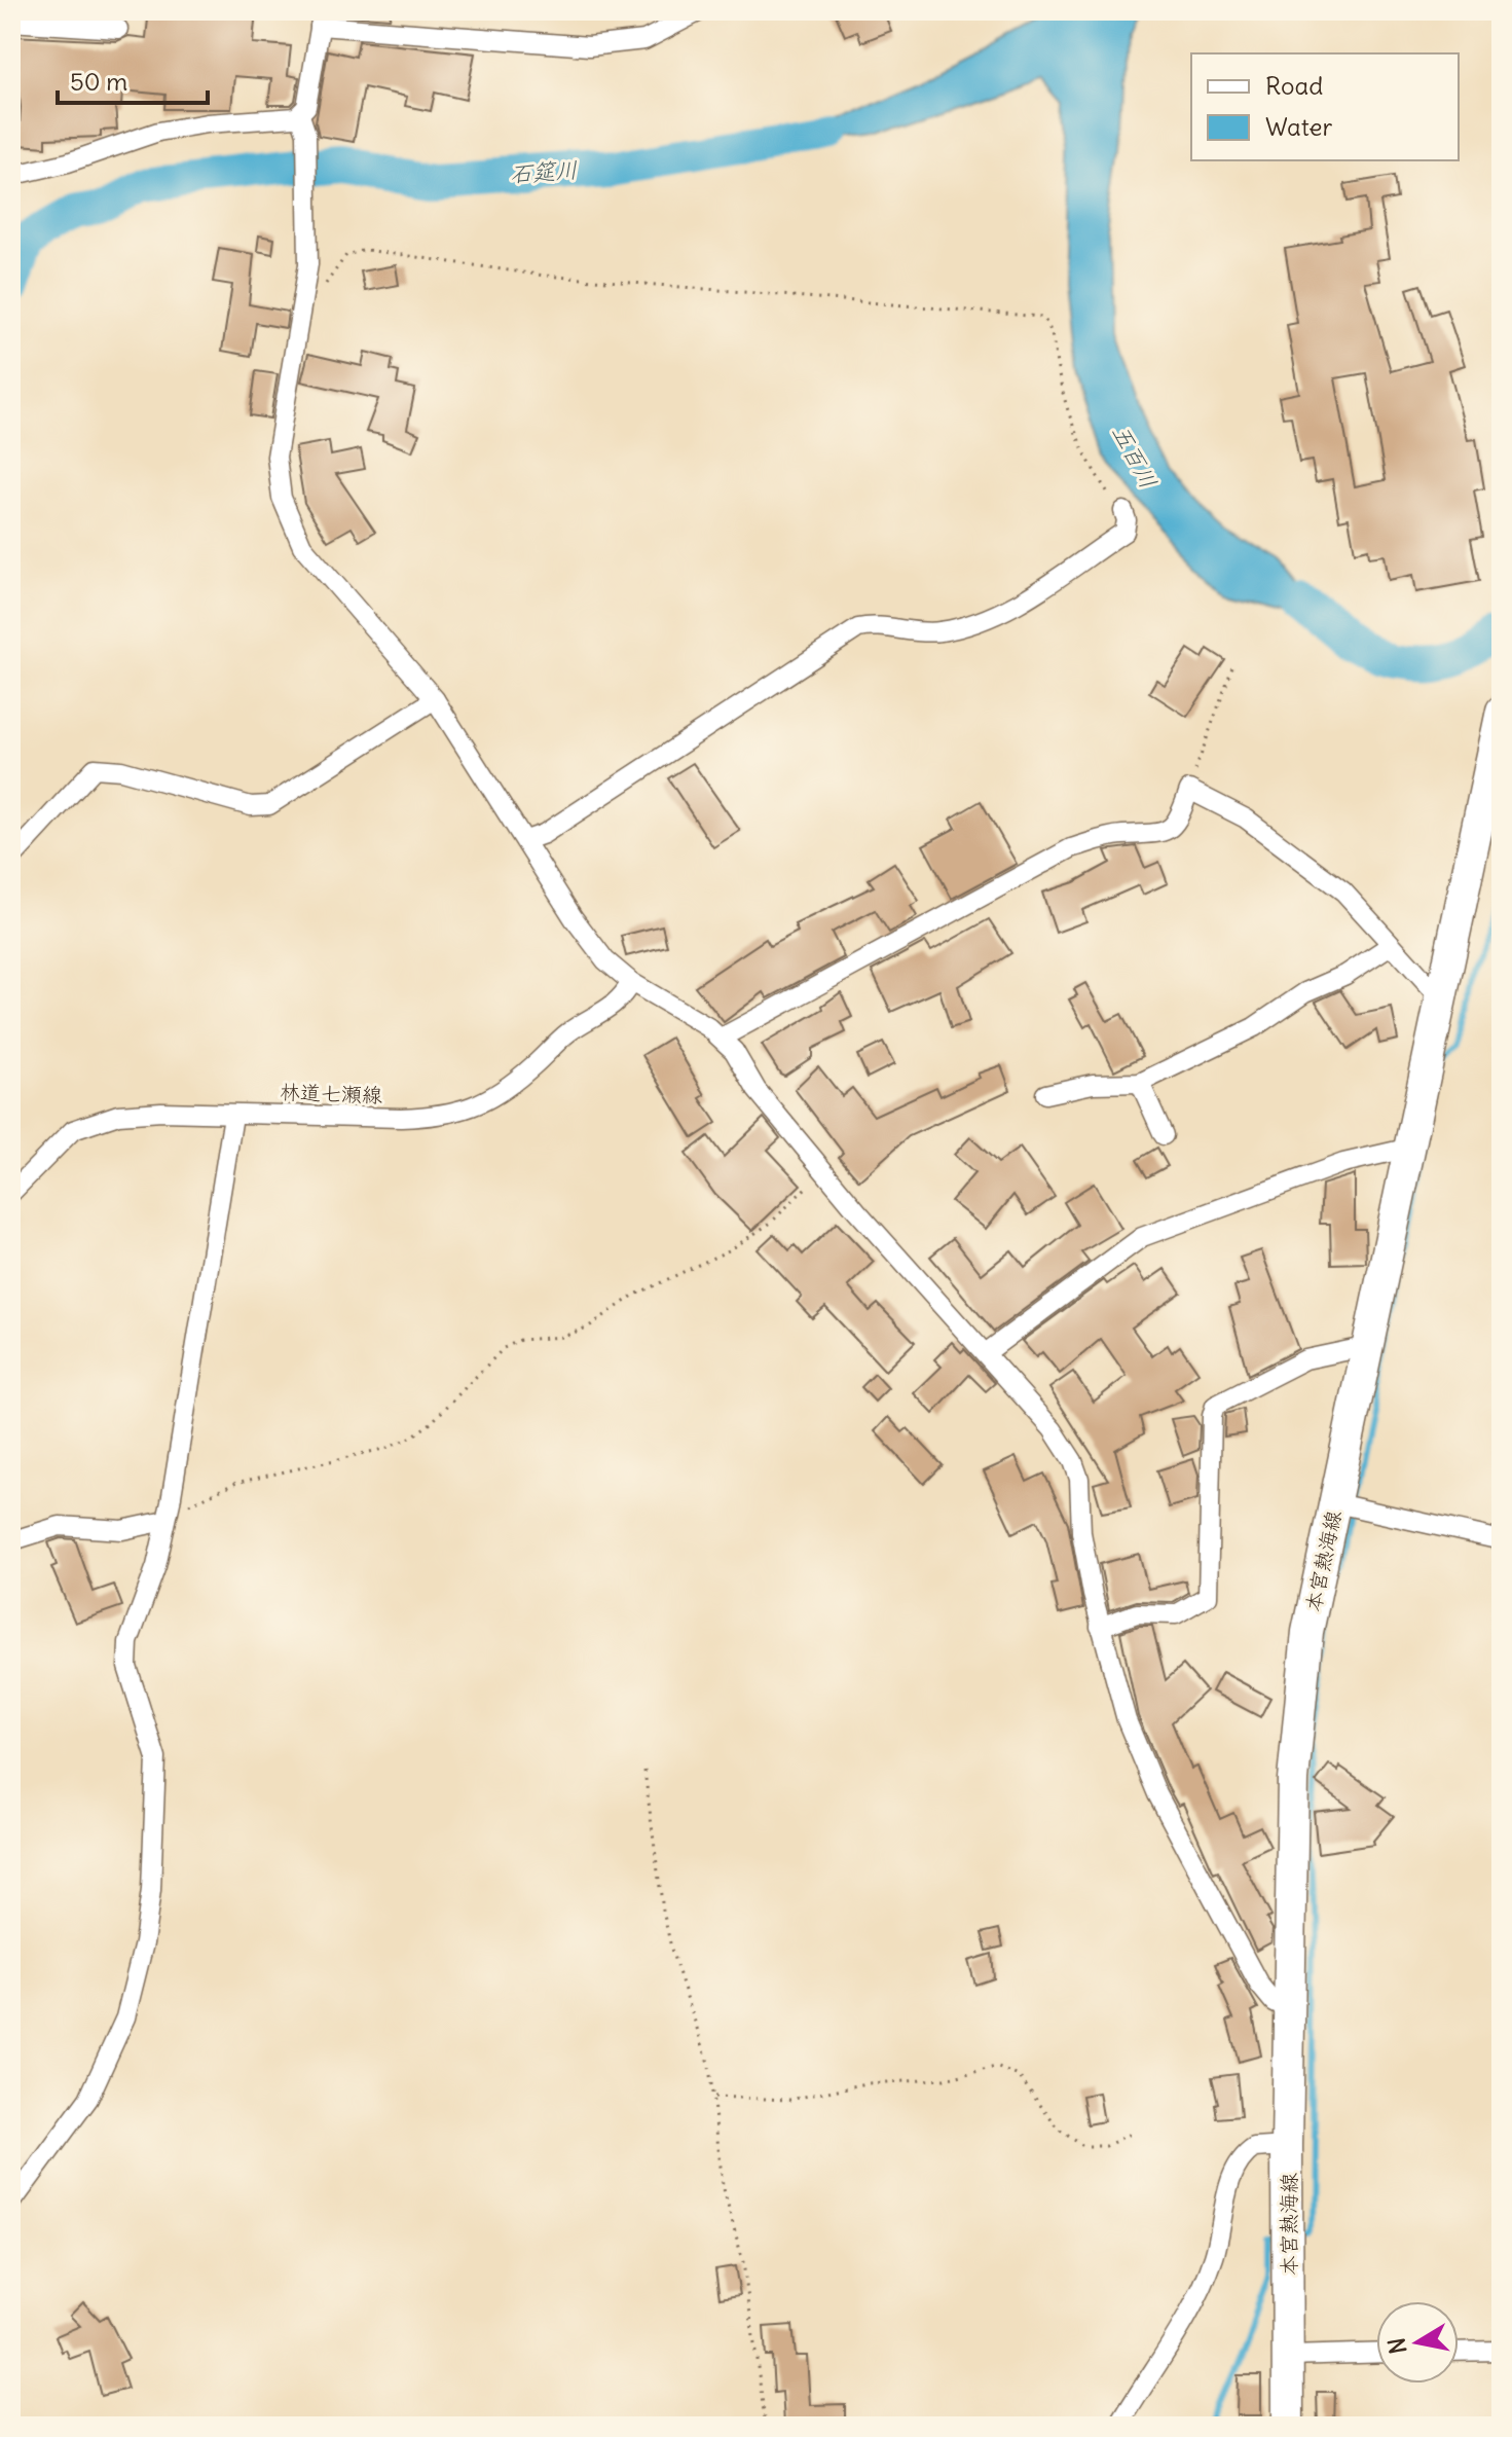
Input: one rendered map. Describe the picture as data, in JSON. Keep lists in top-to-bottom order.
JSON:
{
  "streets": {
    "main road": ["本宮熱海線"],
    "street": ["林道七瀬線"]
  },
  "water": ["石筵川", "五百川"],
  "legend": ["Road", "Water"],
  "scale_bar": "50 m",
  "north": "left"
}
